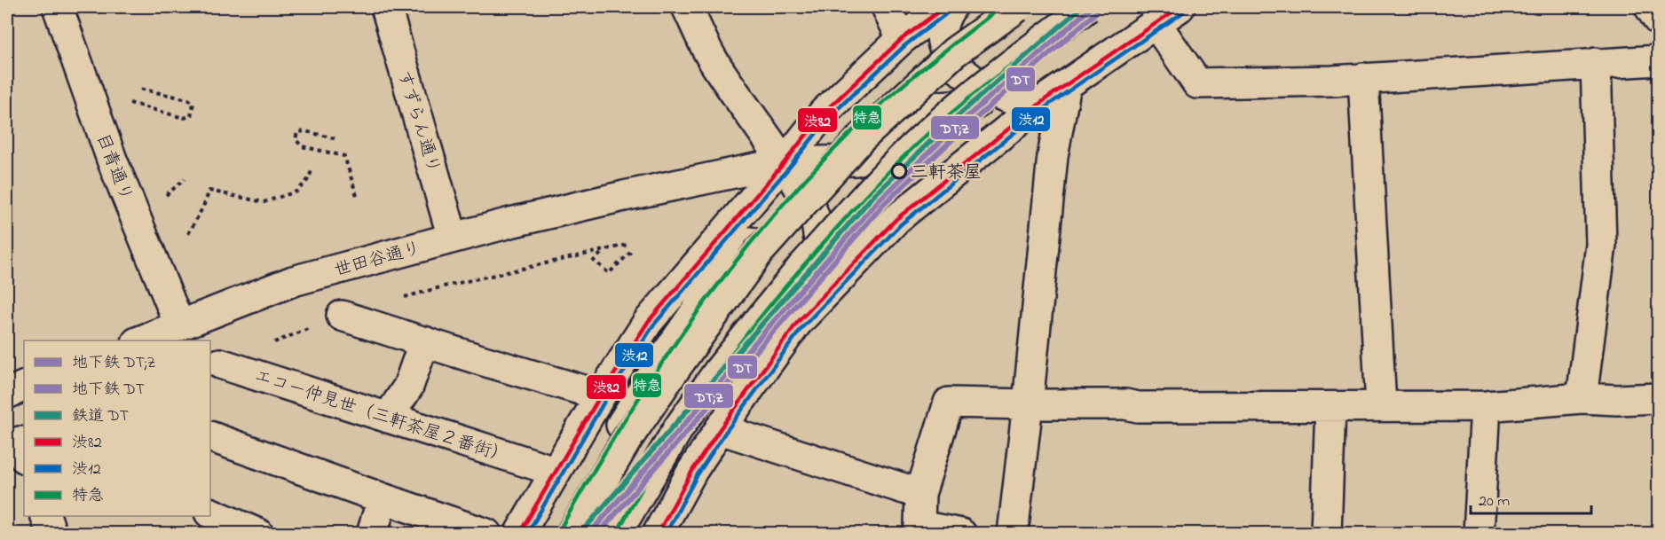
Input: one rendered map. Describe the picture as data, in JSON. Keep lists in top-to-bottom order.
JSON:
{
  "streets": {
    "main road": [
      "すずらん通り",
      "目青通り",
      "世田谷通り",
      "エコー仲見世（三軒茶屋２番街）"
    ]
  },
  "crossings": [
    ["すずらん通り", "世田谷通り"],
    ["目青通り", "世田谷通り"]
  ],
  "places": ["三軒茶屋"],
  "lines": [
    "metro line DT;Z",
    "rail line DT",
    "transit line 渋82",
    "transit line 特急",
    "metro line DT",
    "transit line 渋12"
  ],
  "legend": [
    "地下鉄 DT;Z",
    "地下鉄 DT",
    "鉄道 DT",
    "渋82",
    "渋12",
    "特急"
  ],
  "scale_bar": "20 m"
}
